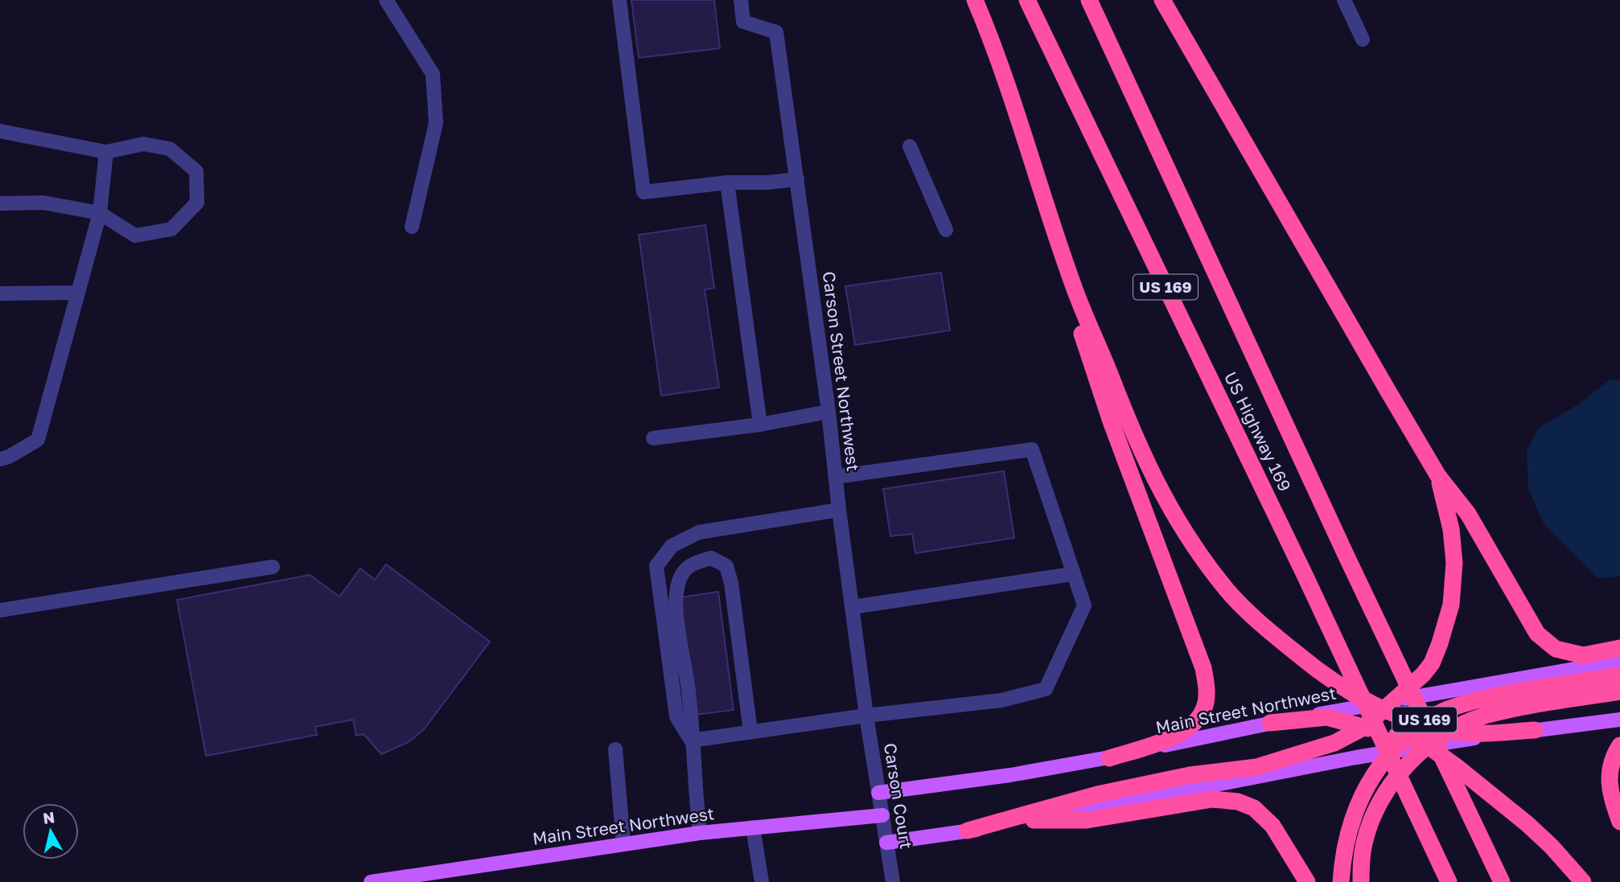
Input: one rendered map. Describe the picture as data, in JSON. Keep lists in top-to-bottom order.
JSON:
{
  "streets": {
    "highway": ["US 169", "US Highway 169"],
    "main road": ["Main Street Northwest"],
    "street": ["Carson Street Northwest", "Carson Court"]
  },
  "crossings": [
    ["Carson Street Northwest", "Carson Court"],
    ["Main Street Northwest", "Carson Court"]
  ],
  "north": "top"
}
